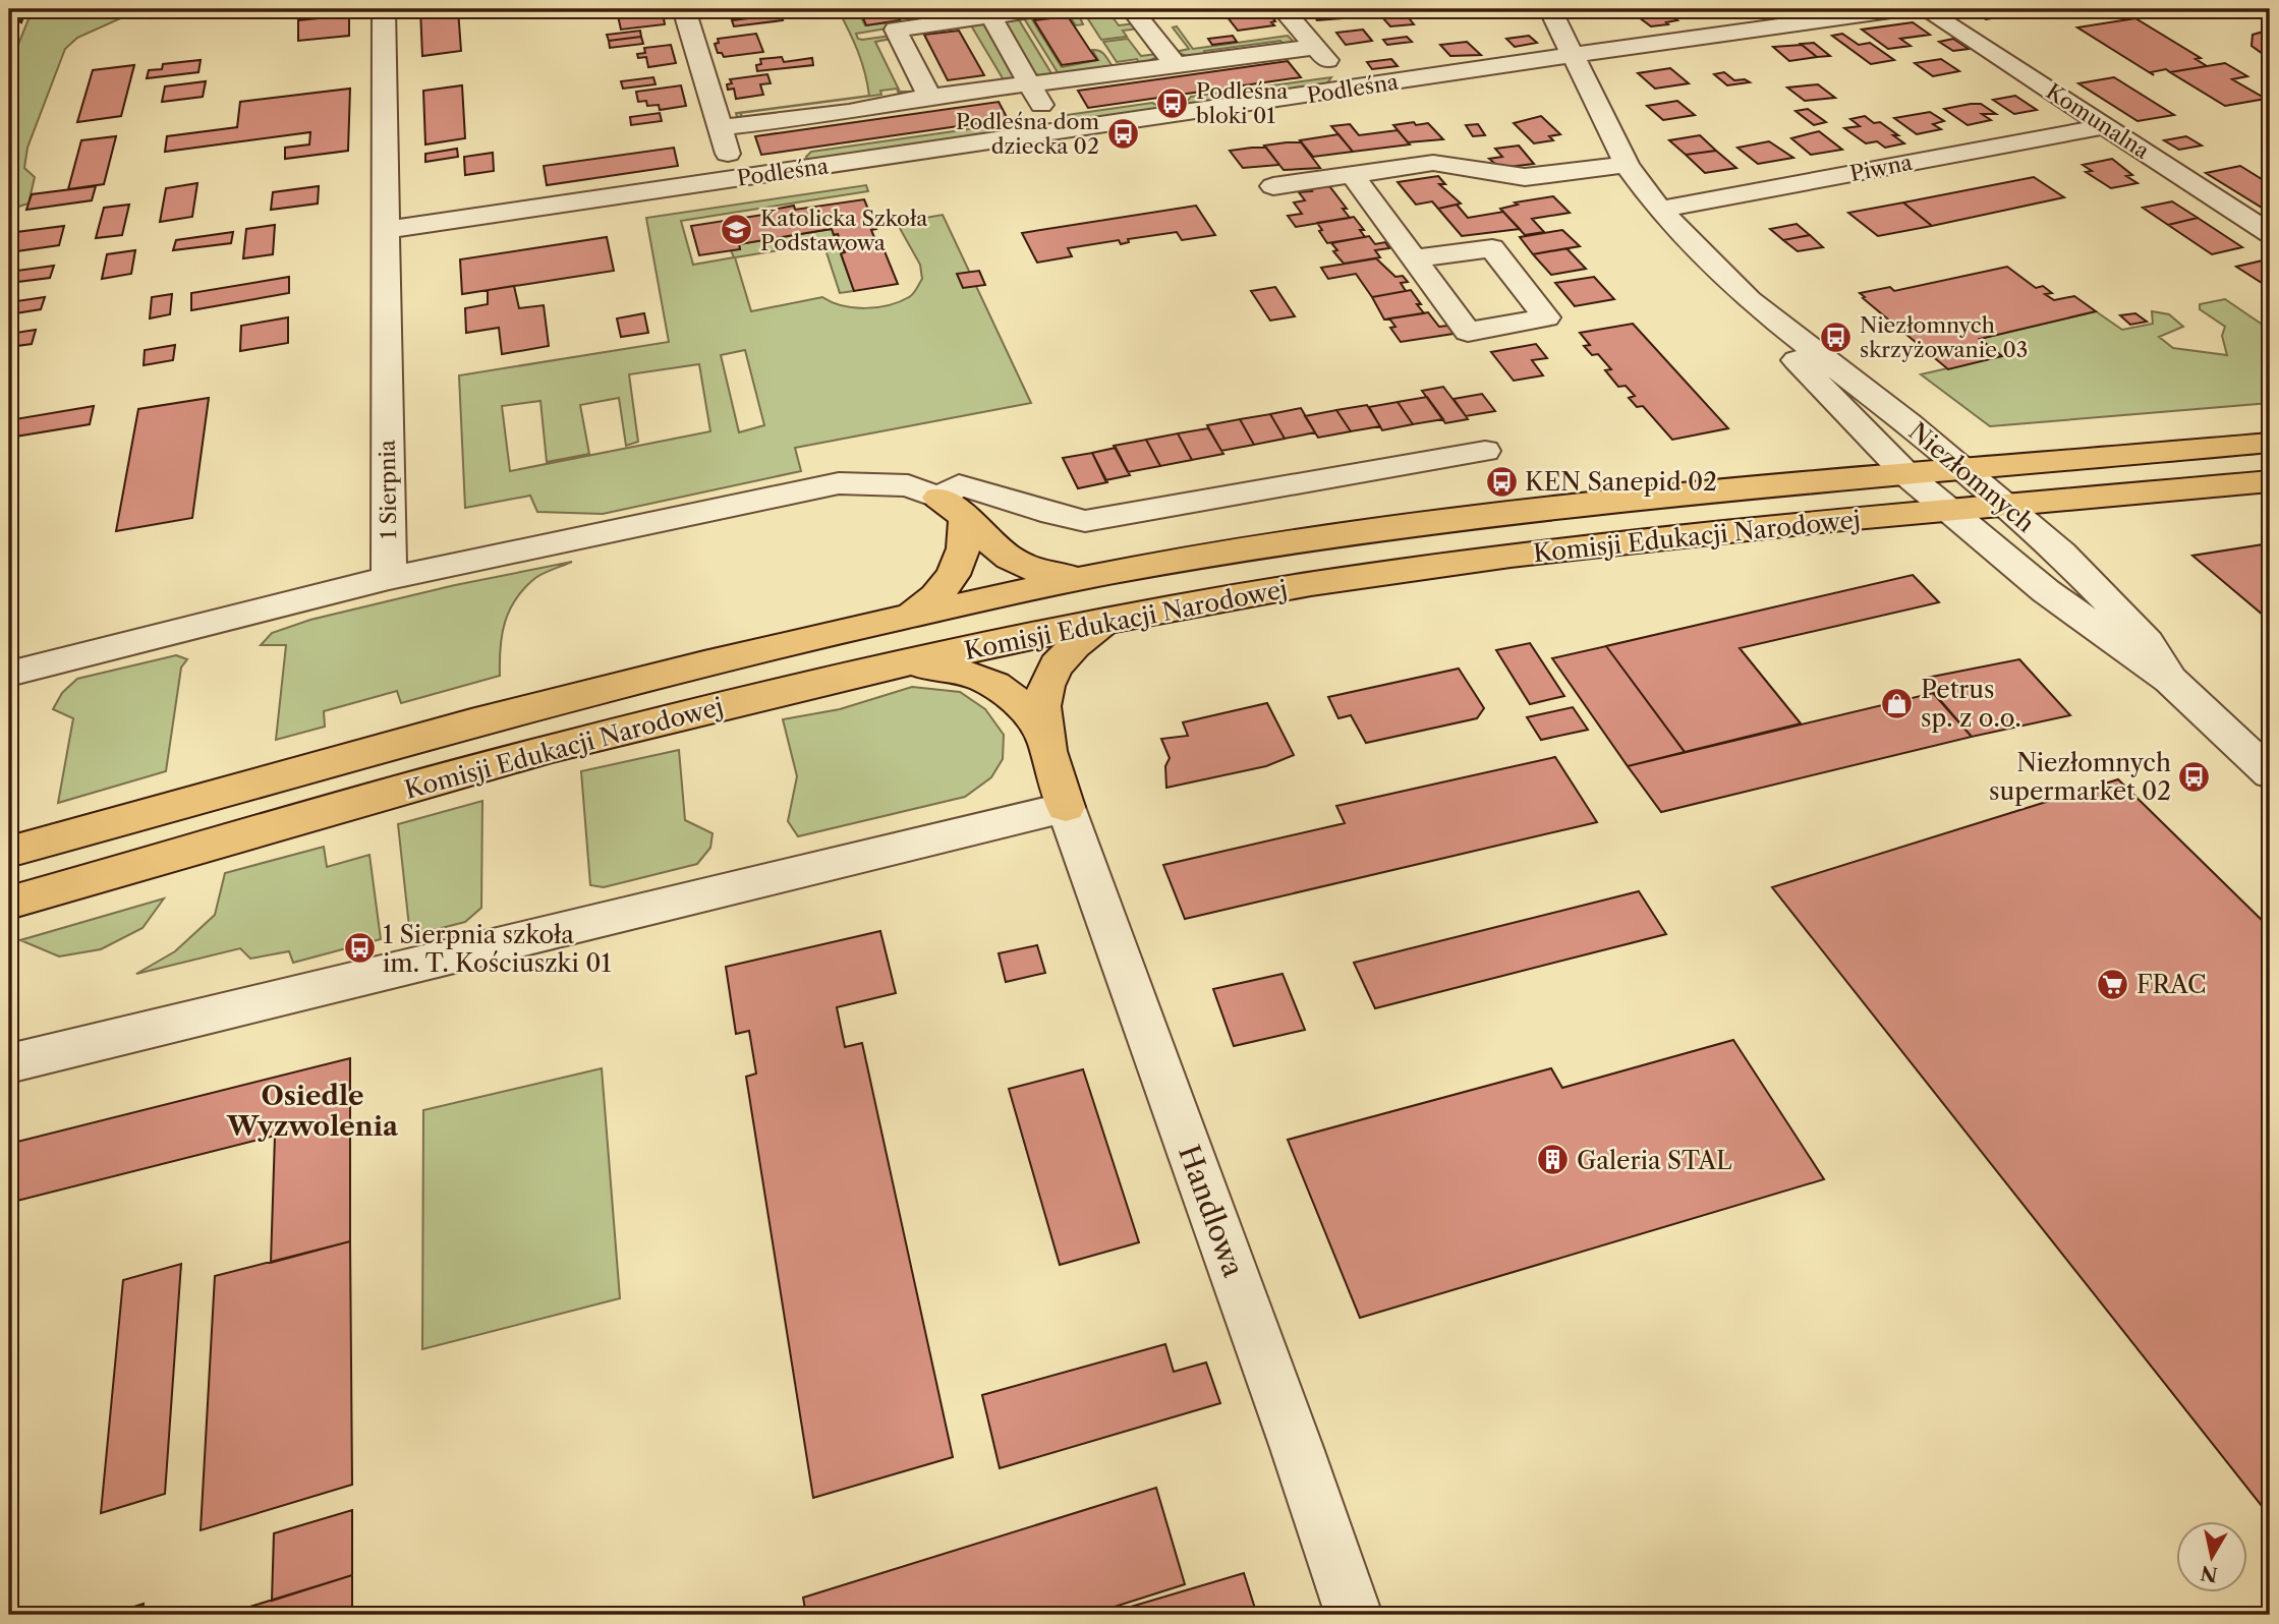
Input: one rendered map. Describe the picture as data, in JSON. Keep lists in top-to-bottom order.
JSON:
{
  "streets": {
    "main road": ["Komisji Edukacji Narodowej"],
    "street": [
      "Podleśna",
      "Komunalna",
      "Piwna",
      "Niezłomnych",
      "1 Sierpnia",
      "Handlowa"
    ]
  },
  "crossings": [
    ["Podleśna", "Niezłomnych"],
    ["Podleśna", "1 Sierpnia"],
    ["Komunalna", "Piwna"],
    ["Piwna", "Niezłomnych"],
    ["Niezłomnych", "Komisji Edukacji Narodowej"]
  ],
  "districts": ["Osiedle Wyzwolenia"],
  "places": {
    "bus stop": [
      "Podleśna bloki 01",
      "Podleśna dom dziecka 02",
      "Niezłomnych skrzyżowanie 03",
      "KEN Sanepid 02",
      "Niezłomnych supermarket 02",
      "1 Sierpnia szkoła im. T. Kościuszki 01"
    ],
    "school or university": ["Katolicka Szkoła Podstawowa"],
    "shop": ["Petrus sp. z o.o."],
    "supermarket": ["FRAC"],
    "building": ["Galeria STAL"]
  },
  "north": "bottom"
}
